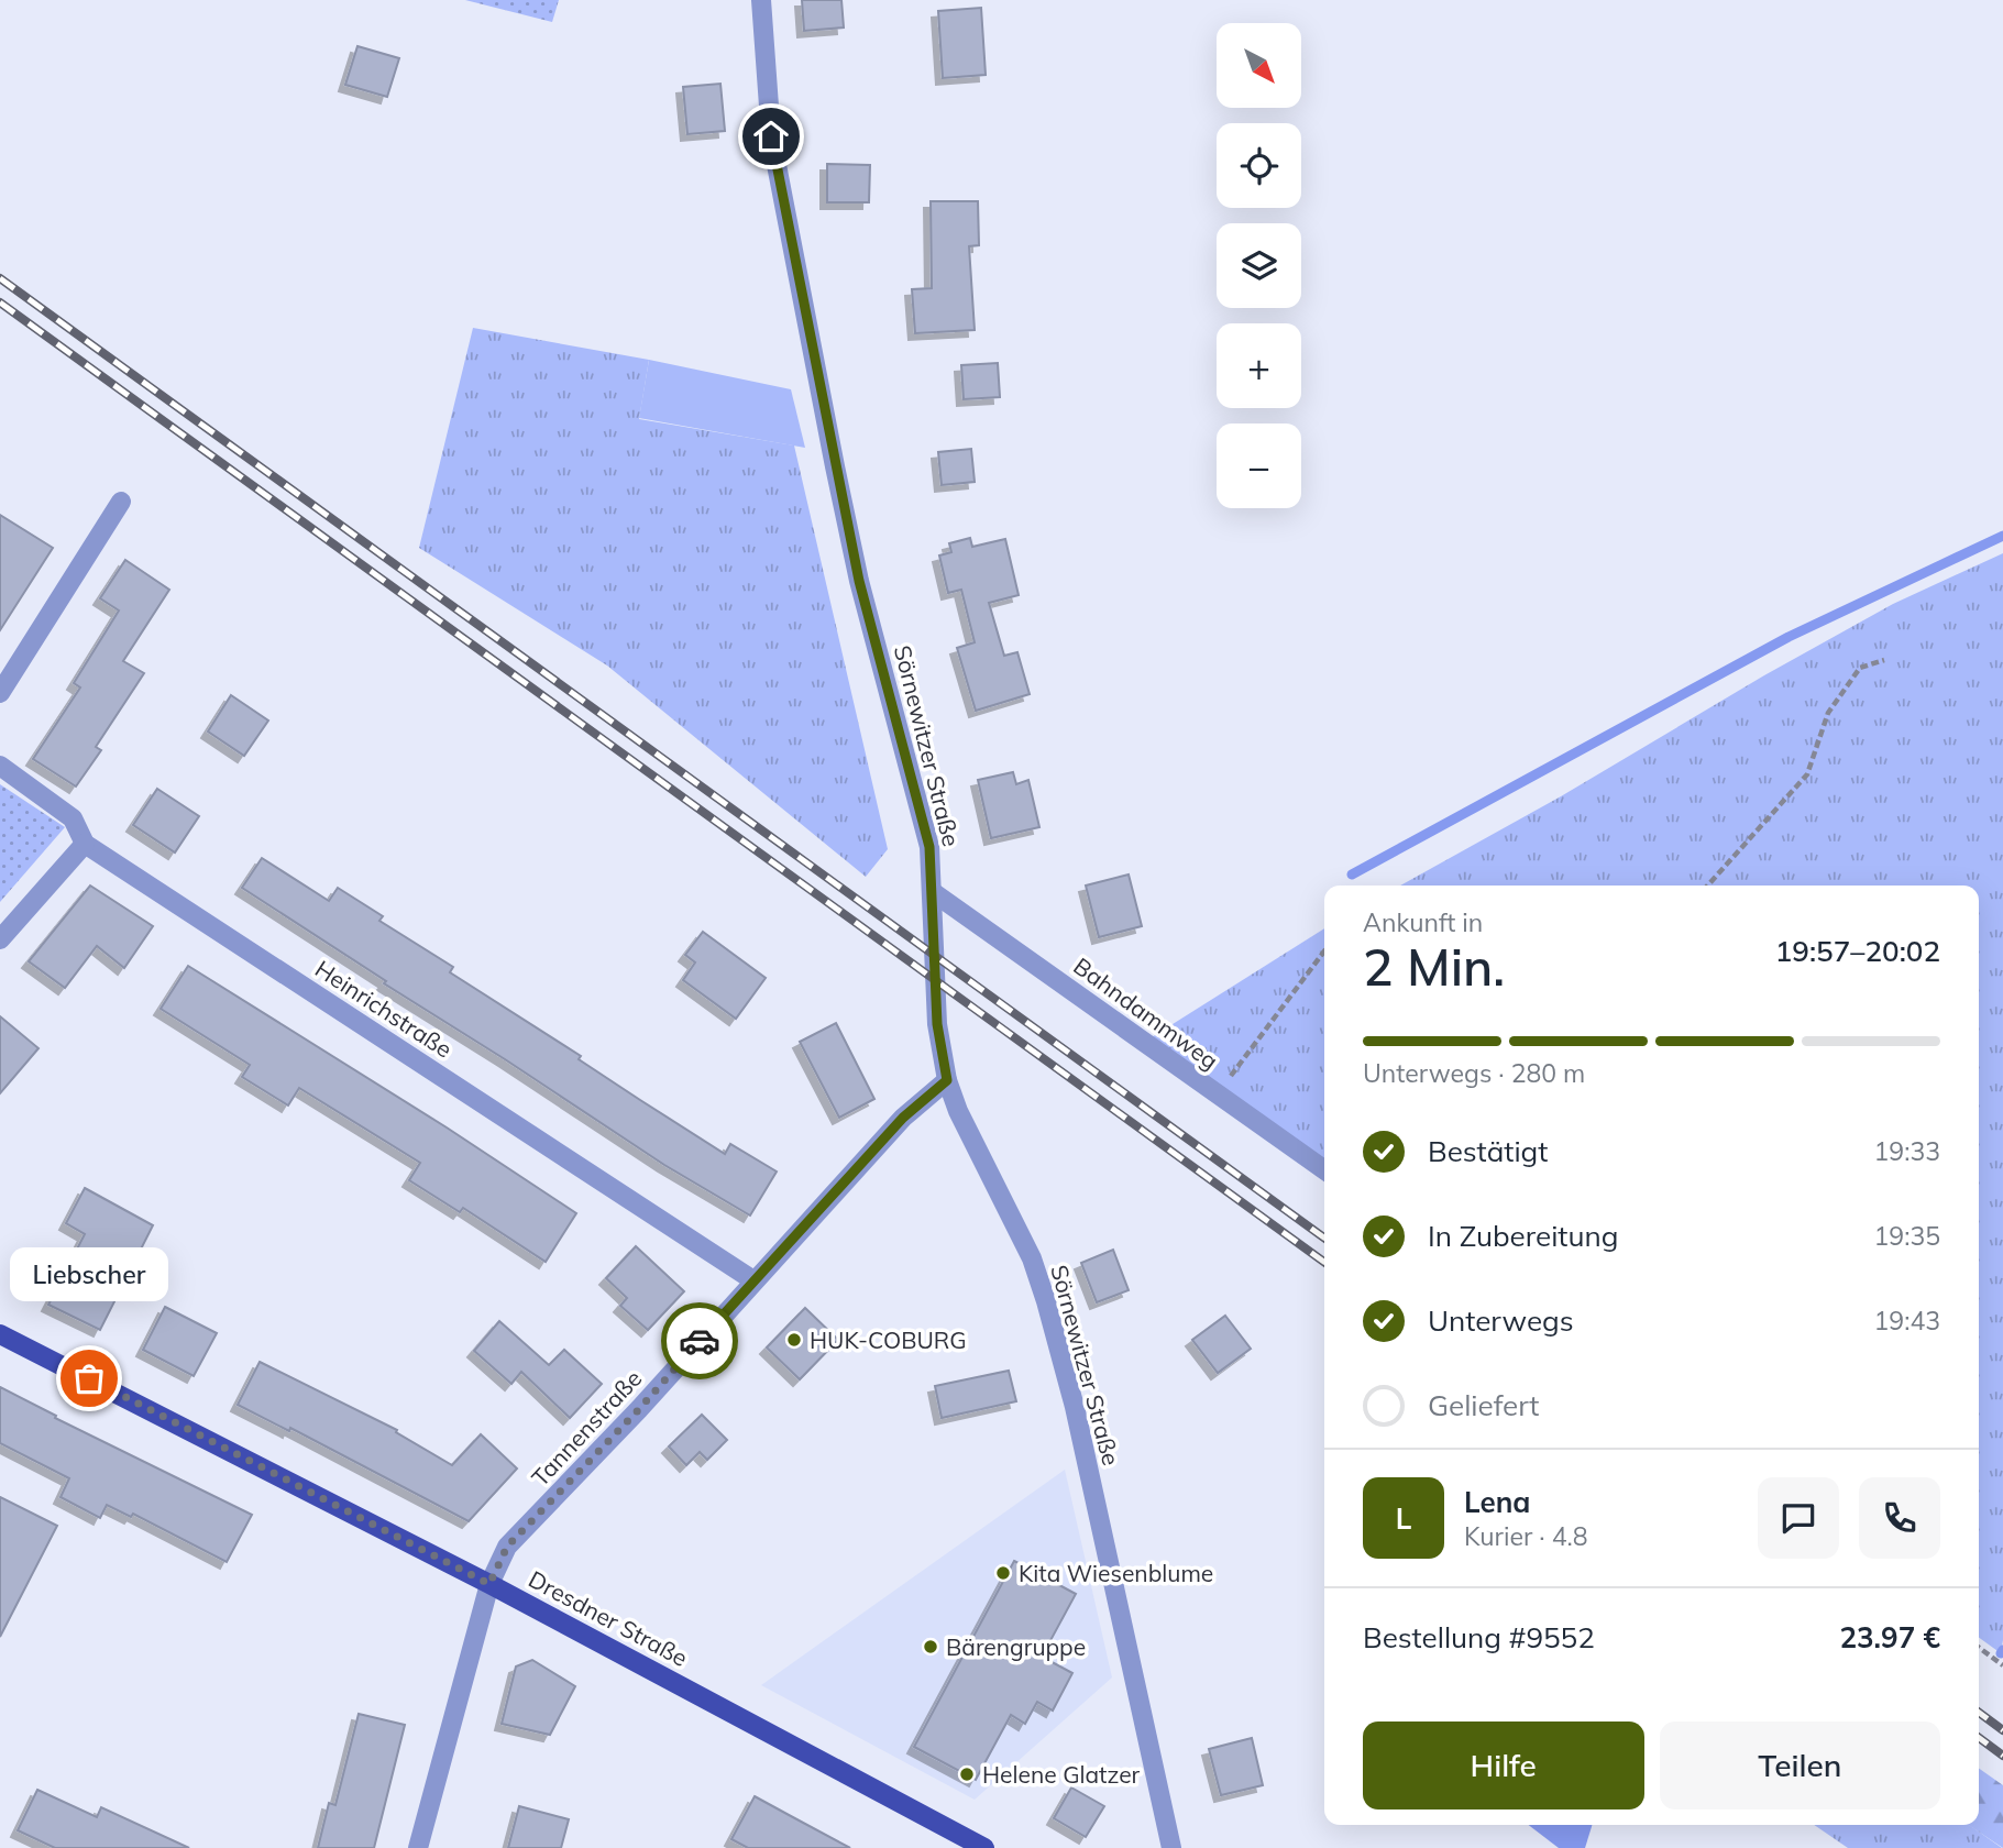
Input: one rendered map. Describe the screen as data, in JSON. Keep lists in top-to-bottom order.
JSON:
{
  "streets": {
    "main road": ["Dresdner Straße"],
    "street": [
      "Sörnewitzer Straße",
      "Heinrichstraße",
      "Bahndammweg",
      "Tannenstraße"
    ]
  },
  "crossings": [
    ["Sörnewitzer Straße", "Bahndammweg"],
    ["Sörnewitzer Straße", "Tannenstraße"],
    ["Heinrichstraße", "Tannenstraße"],
    ["Tannenstraße", "Dresdner Straße"]
  ],
  "places": [
    "HUK-COBURG",
    "Liebscher",
    "Kita Wiesenblume",
    "Bärengruppe",
    "Helene Glatzer"
  ],
  "north": "bottom right",
  "page": {
    "map_buttons": ["+", "−"],
    "heading": ["2 Min.", "Ankunft in", "19:57–20:02"],
    "panel": [
      "Lena",
      "Kurier · 4.8",
      "Bestellung #9552",
      "23.97 €"
    ],
    "bar": "Unterwegs · 280 m",
    "list": [
      ["Bestätigt", "19:33"],
      ["In Zubereitung", "19:35"],
      ["Unterwegs", "19:43"],
      "Geliefert"
    ],
    "bubble": "Liebscher",
    "round": "L",
    "buttons": ["Hilfe", "Teilen"]
  }
}
